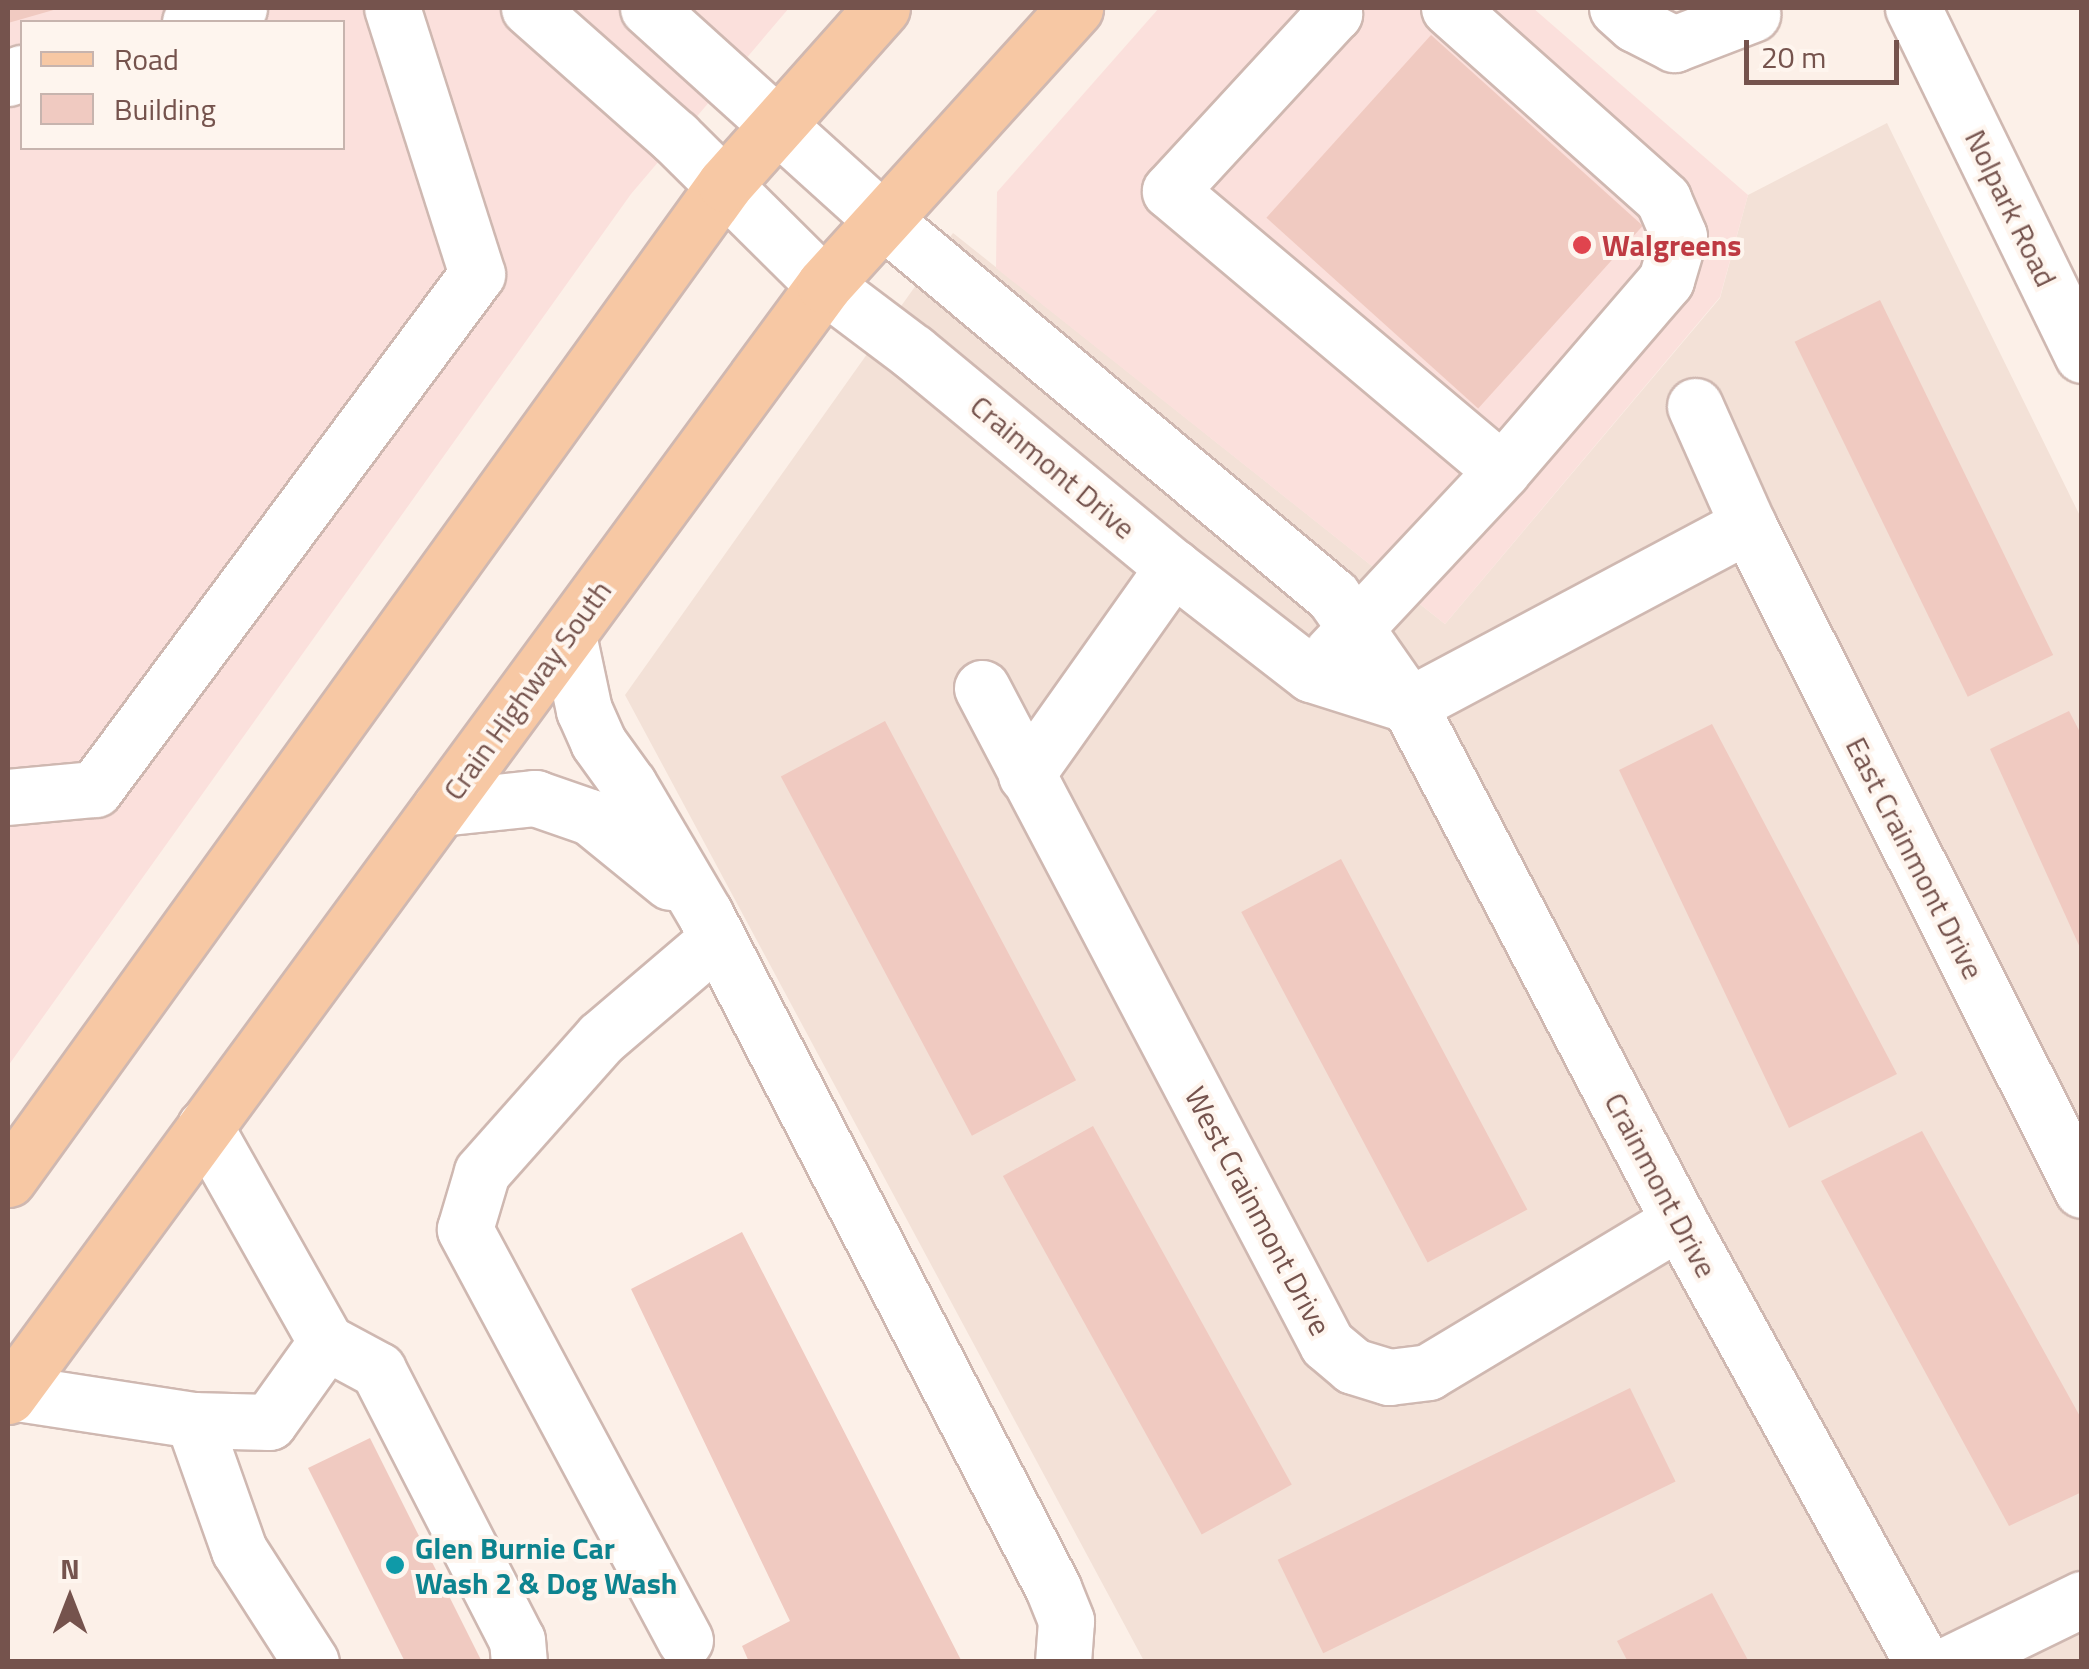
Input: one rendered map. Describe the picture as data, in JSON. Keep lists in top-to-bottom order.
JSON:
{
  "streets": {
    "main road": ["Crain Highway South"],
    "street": [
      "Nolpark Road",
      "Crainmont Drive",
      "East Crainmont Drive",
      "West Crainmont Drive"
    ]
  },
  "crossings": [
    ["Crainmont Drive", "Crain Highway South"],
    ["Crainmont Drive", "West Crainmont Drive"]
  ],
  "places": ["Walgreens", "Glen Burnie Car Wash 2 & Dog Wash"],
  "legend": ["Road", "Building"],
  "scale_bar": "20 m",
  "north": "top"
}
